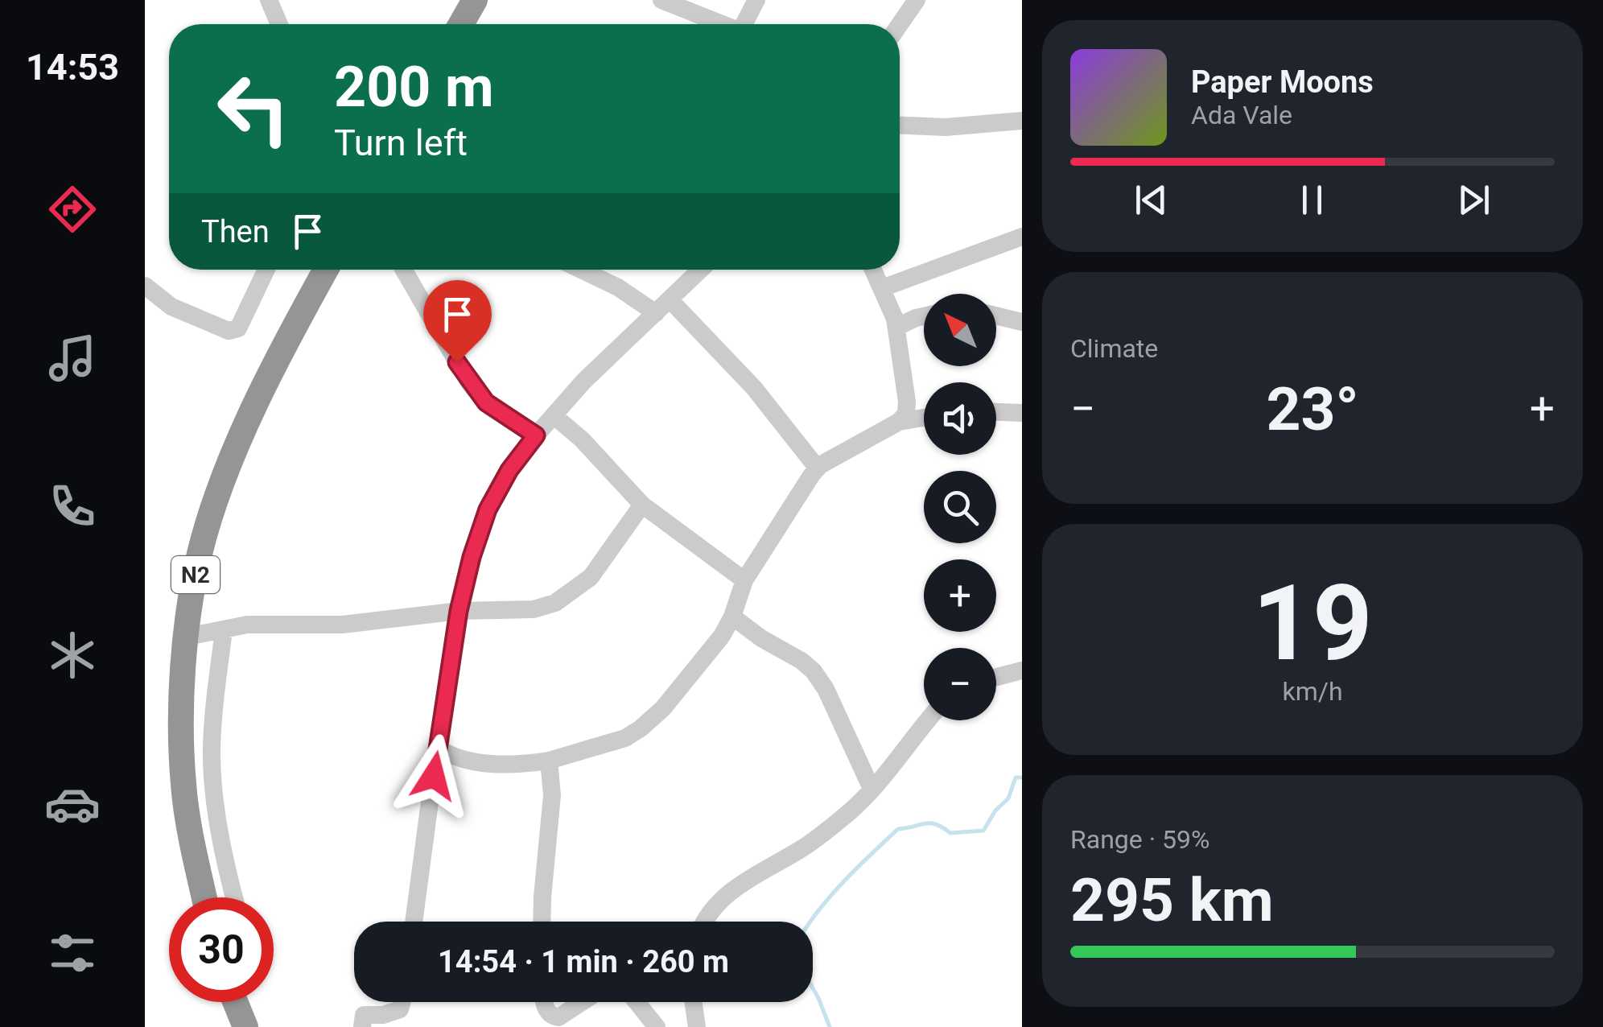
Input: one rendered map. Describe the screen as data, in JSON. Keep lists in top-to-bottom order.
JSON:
{
  "streets": {
    "highway": ["N2"]
  },
  "north": "top left",
  "page": {
    "tabs": "14:53",
    "turn": ["200 m", "Turn left"],
    "song": ["Paper Moons", "Ada Vale"],
    "then": "Then",
    "tile": [
      "Climate",
      ["19", "km/h"],
      ["Range · 59%", "295 km"]
    ],
    "map_buttons": ["+", "−"],
    "heat": ["−", "23°", "+"],
    "limit": "30",
    "trip": "14:54 · 1 min · 260 m"
  }
}
